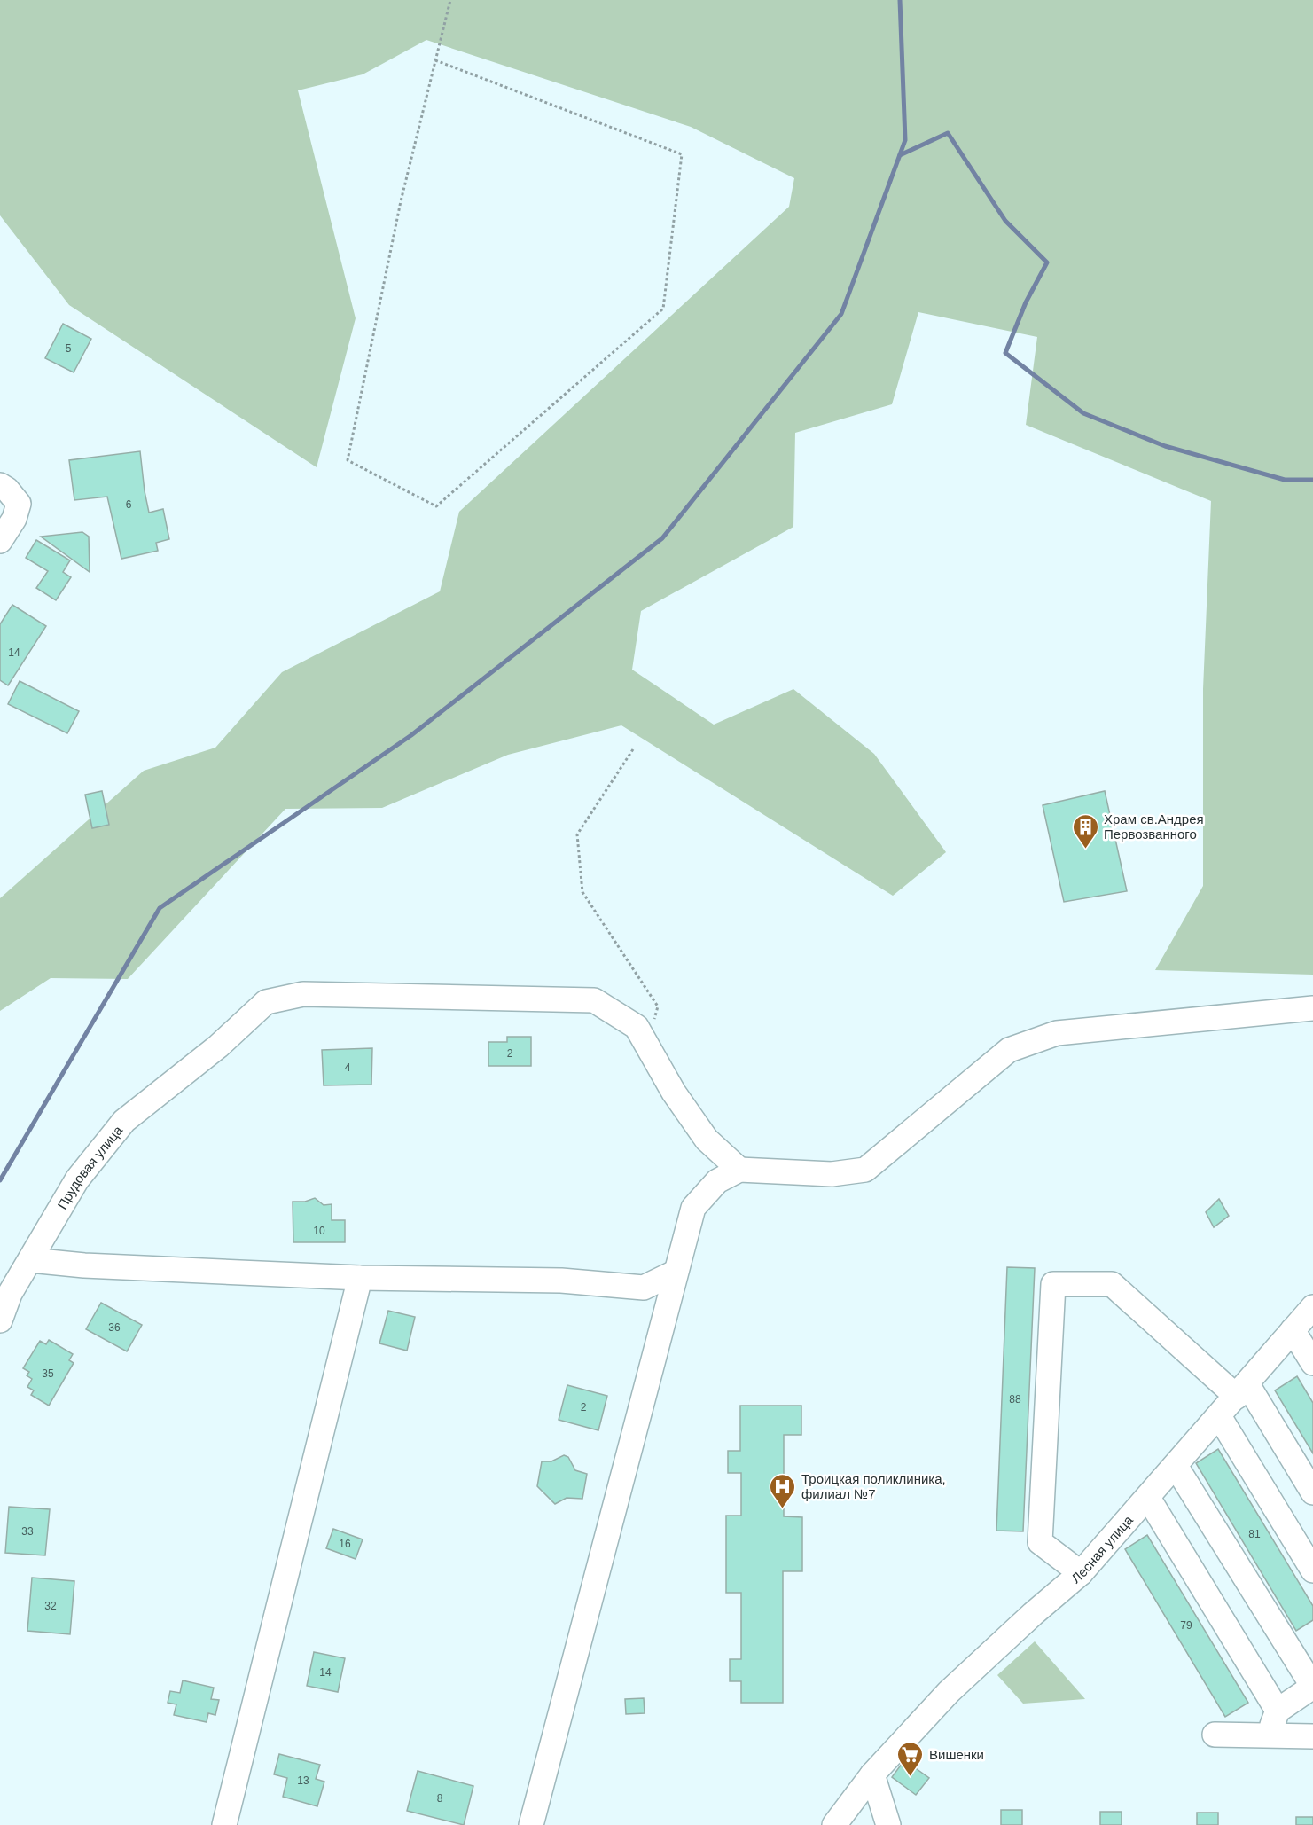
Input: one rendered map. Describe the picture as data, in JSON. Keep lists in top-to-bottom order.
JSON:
{
  "streets": {
    "street": ["Прудовая улица", "Лесная улица"]
  },
  "places": {
    "building": ["Храм св.Андрея Первозванного"],
    "hospital": ["Троицкая поликлиника, филиал №7"],
    "supermarket": ["Вишенки"]
  },
  "house_numbers": [
    "5",
    "6",
    "14",
    "2",
    "4",
    "10",
    "36",
    "35",
    "88",
    "2",
    "33",
    "81",
    "16",
    "32",
    "79",
    "14",
    "13",
    "8"
  ]
}
